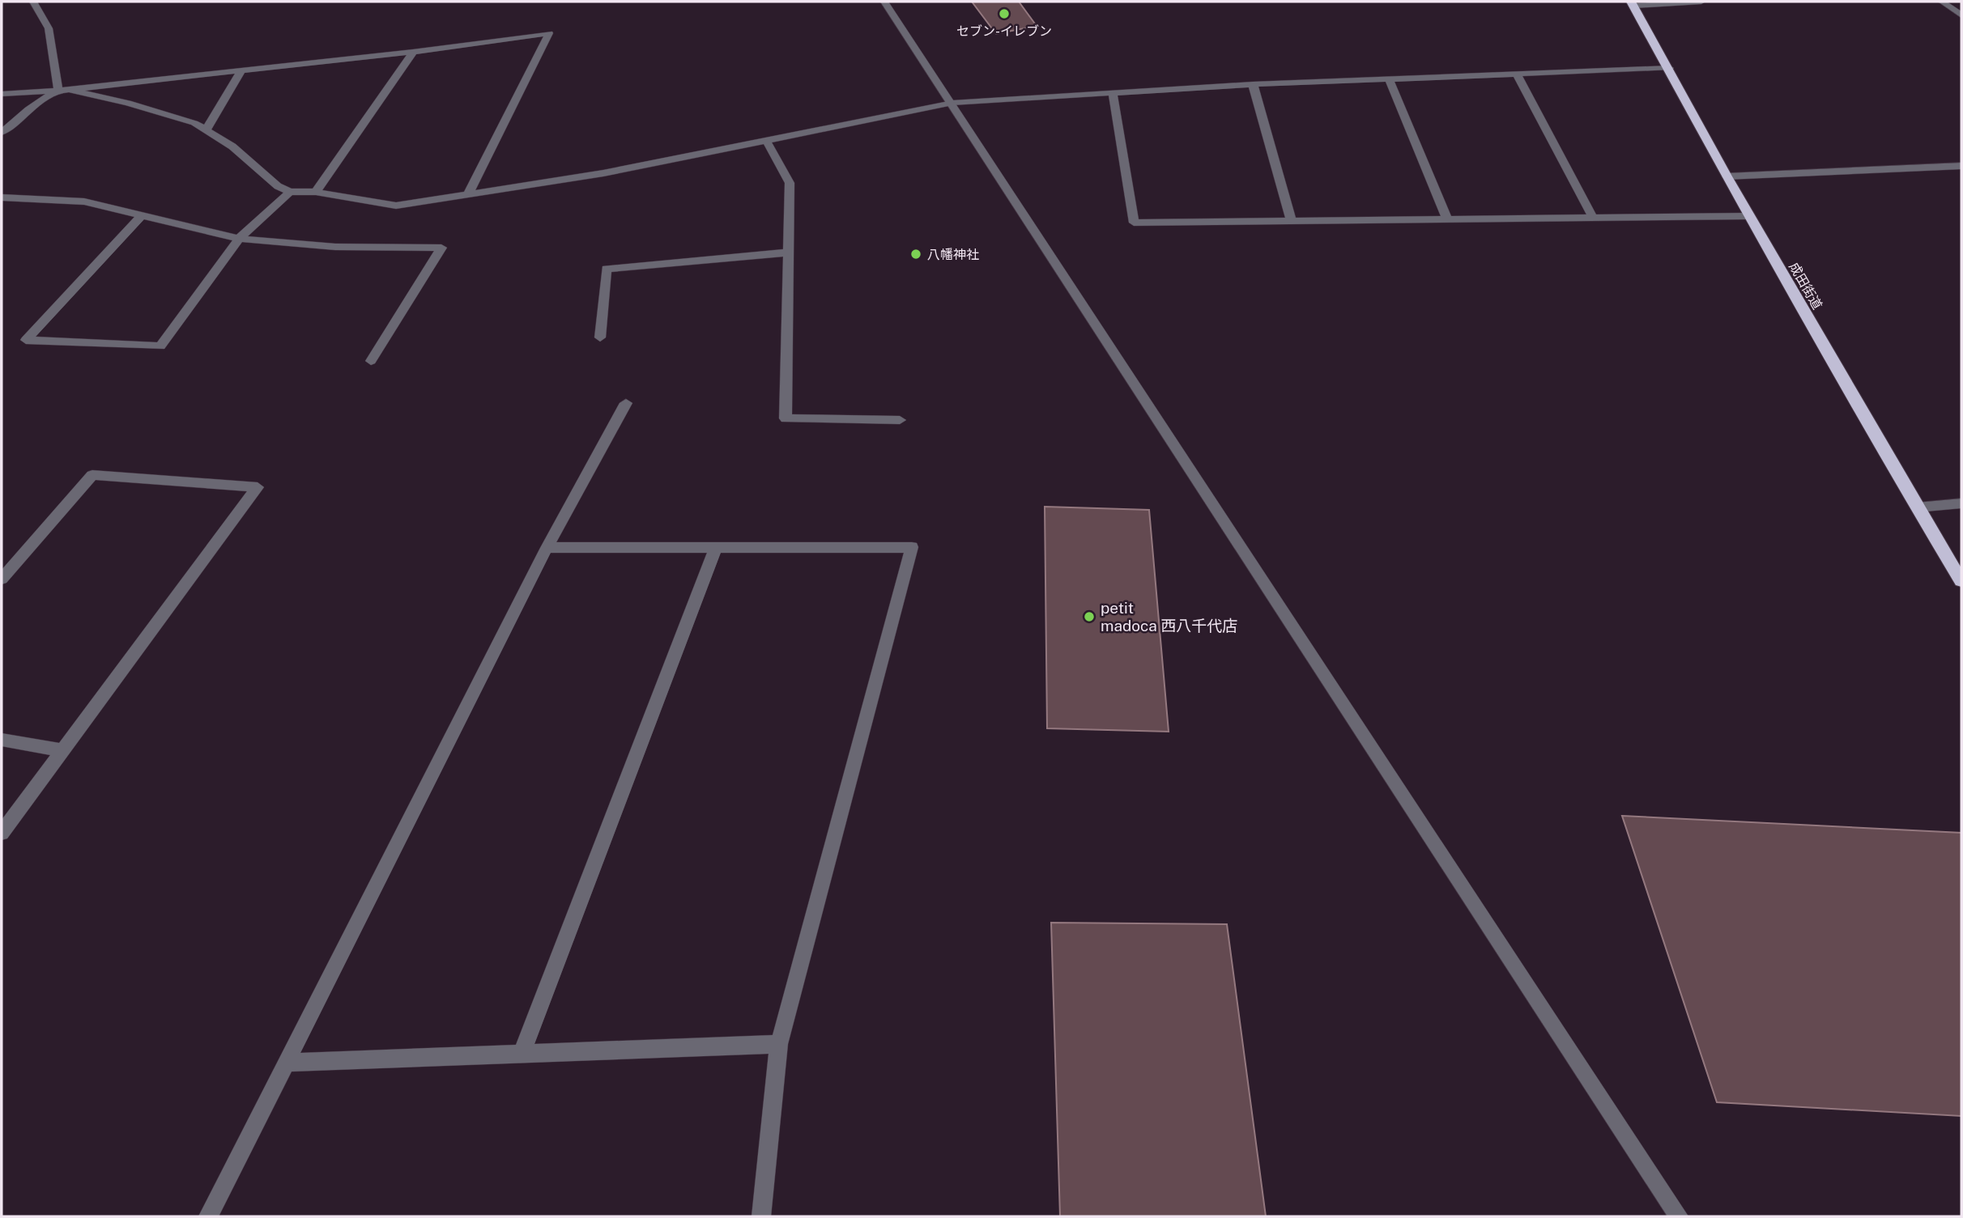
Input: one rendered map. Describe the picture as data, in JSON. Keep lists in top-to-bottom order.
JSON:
{
  "streets": {
    "highway": ["成田街道"]
  },
  "places": ["セブン-イレブン", "八幡神社", "petit madoca 西八千代店"]
}
